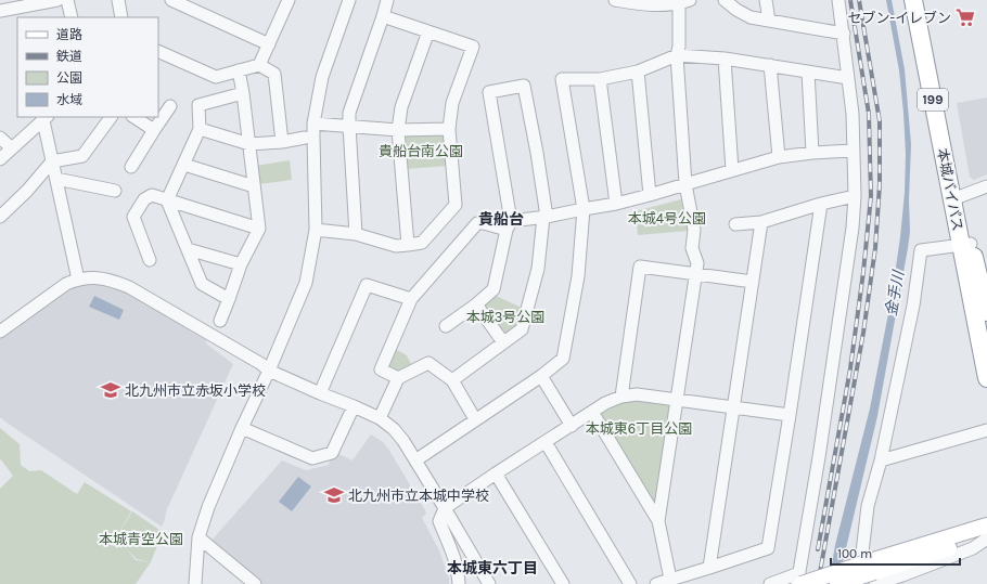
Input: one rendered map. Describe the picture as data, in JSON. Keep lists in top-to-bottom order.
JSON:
{
  "streets": {
    "highway": ["199", "本城バイパス"]
  },
  "districts": ["貴船台", "本城東六丁目"],
  "water": ["金手川"],
  "parks": [
    "貴船台南公園",
    "本城4号公園",
    "本城3号公園",
    "本城東6丁目公園",
    "本城青空公園"
  ],
  "places": {
    "supermarket": ["セブン-イレブン"],
    "school or university": ["北九州市立赤坂小学校", "北九州市立本城中学校"]
  },
  "legend": [
    "道路",
    "鉄道",
    "公園",
    "水域"
  ],
  "scale_bar": "100 m"
}
